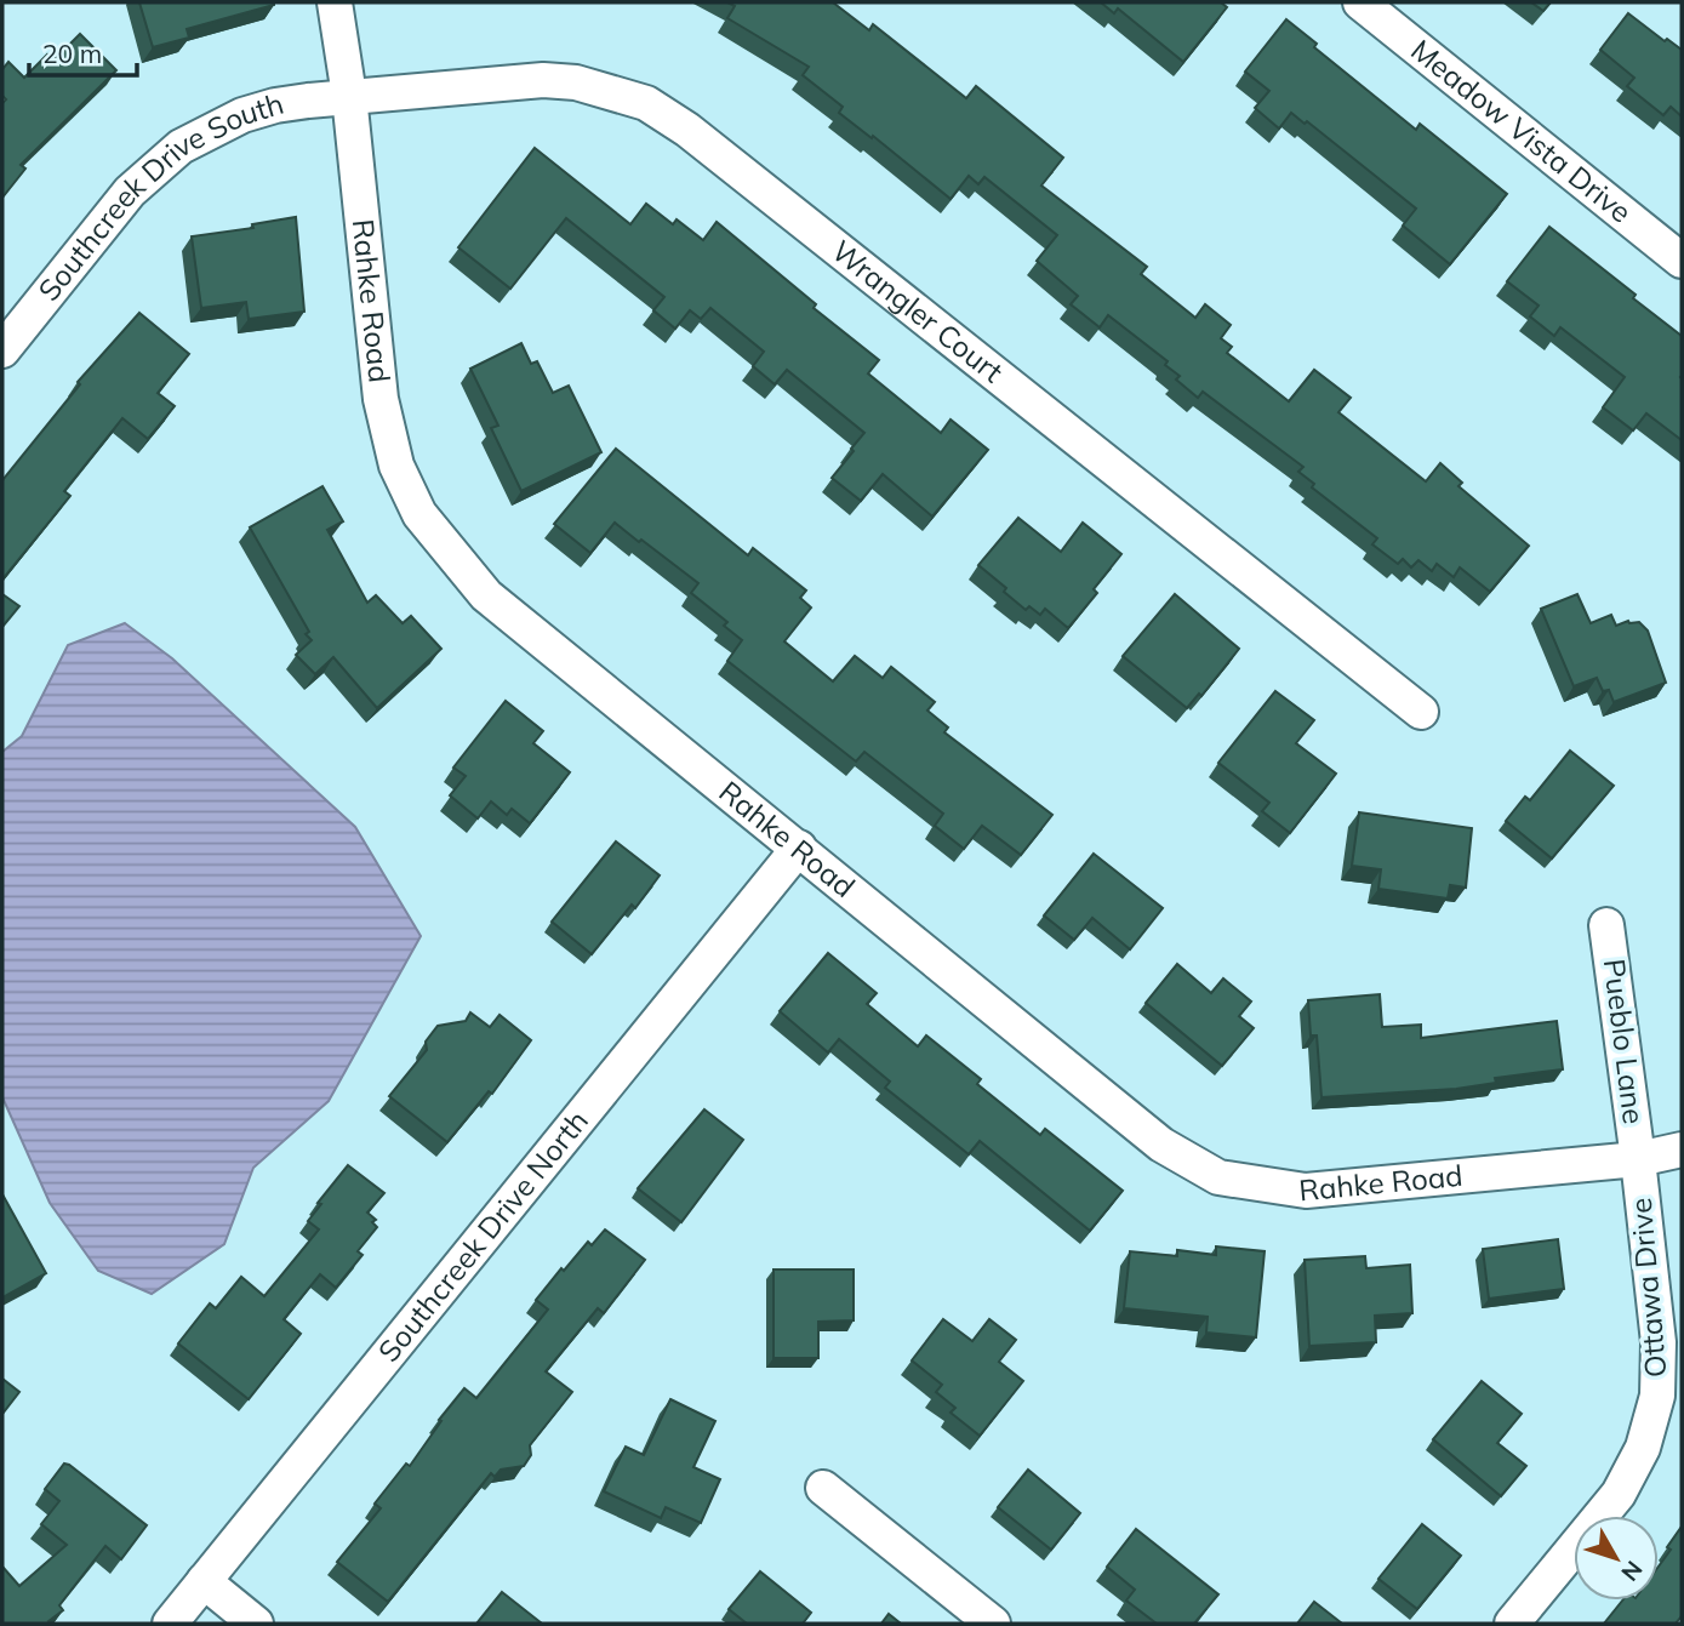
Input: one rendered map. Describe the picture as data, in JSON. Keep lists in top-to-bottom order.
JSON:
{
  "streets": {
    "street": [
      "Meadow Vista Drive",
      "Southcreek Drive South",
      "Rahke Road",
      "Wrangler Court",
      "Pueblo Lane",
      "Southcreek Drive North",
      "Ottawa Drive"
    ]
  },
  "crossings": [
    ["Southcreek Drive South", "Rahke Road"],
    ["Southcreek Drive South", "Wrangler Court"],
    ["Rahke Road", "Wrangler Court"],
    ["Rahke Road", "Pueblo Lane"],
    ["Rahke Road", "Southcreek Drive North"],
    ["Rahke Road", "Ottawa Drive"],
    ["Pueblo Lane", "Ottawa Drive"]
  ],
  "scale_bar": "20 m",
  "north": "bottom right"
}
